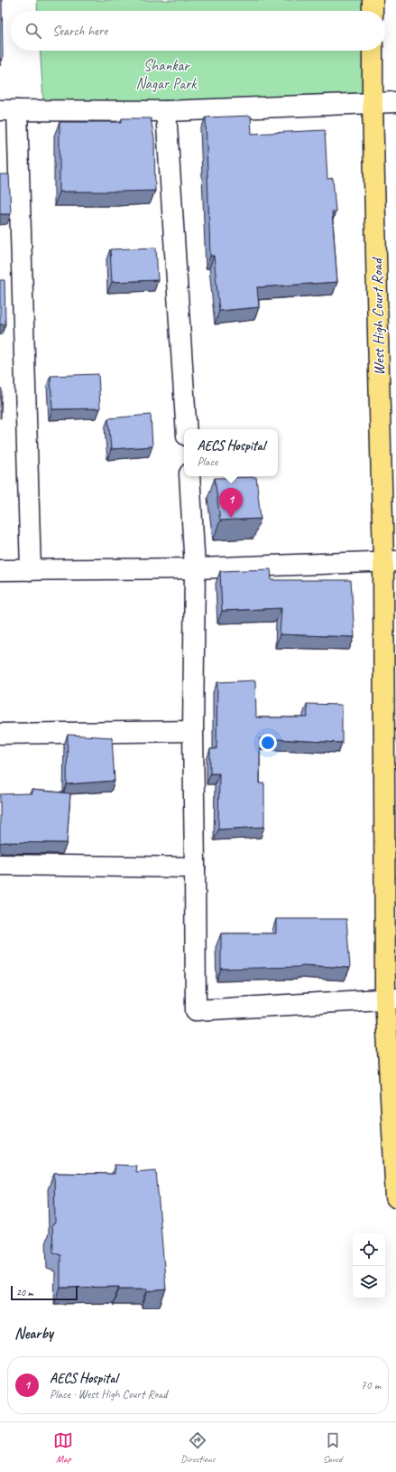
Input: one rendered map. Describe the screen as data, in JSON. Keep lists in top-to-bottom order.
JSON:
{
  "streets": {
    "main road": ["West High Court Road"]
  },
  "parks": ["Shankar Nagar Park"],
  "scale_bar": "20 m",
  "page": {
    "search": "Search here",
    "popup": ["AECS Hospital", "Place"],
    "pins": "1",
    "scale": "20 m",
    "heading": "Nearby",
    "list": [
      {
        "mark": "1",
        "name": "AECS Hospital",
        "note": "Place · West High Court Road",
        "value": "70 m"
      }
    ],
    "nav": ["Map", "Directions", "Saved"]
  }
}
